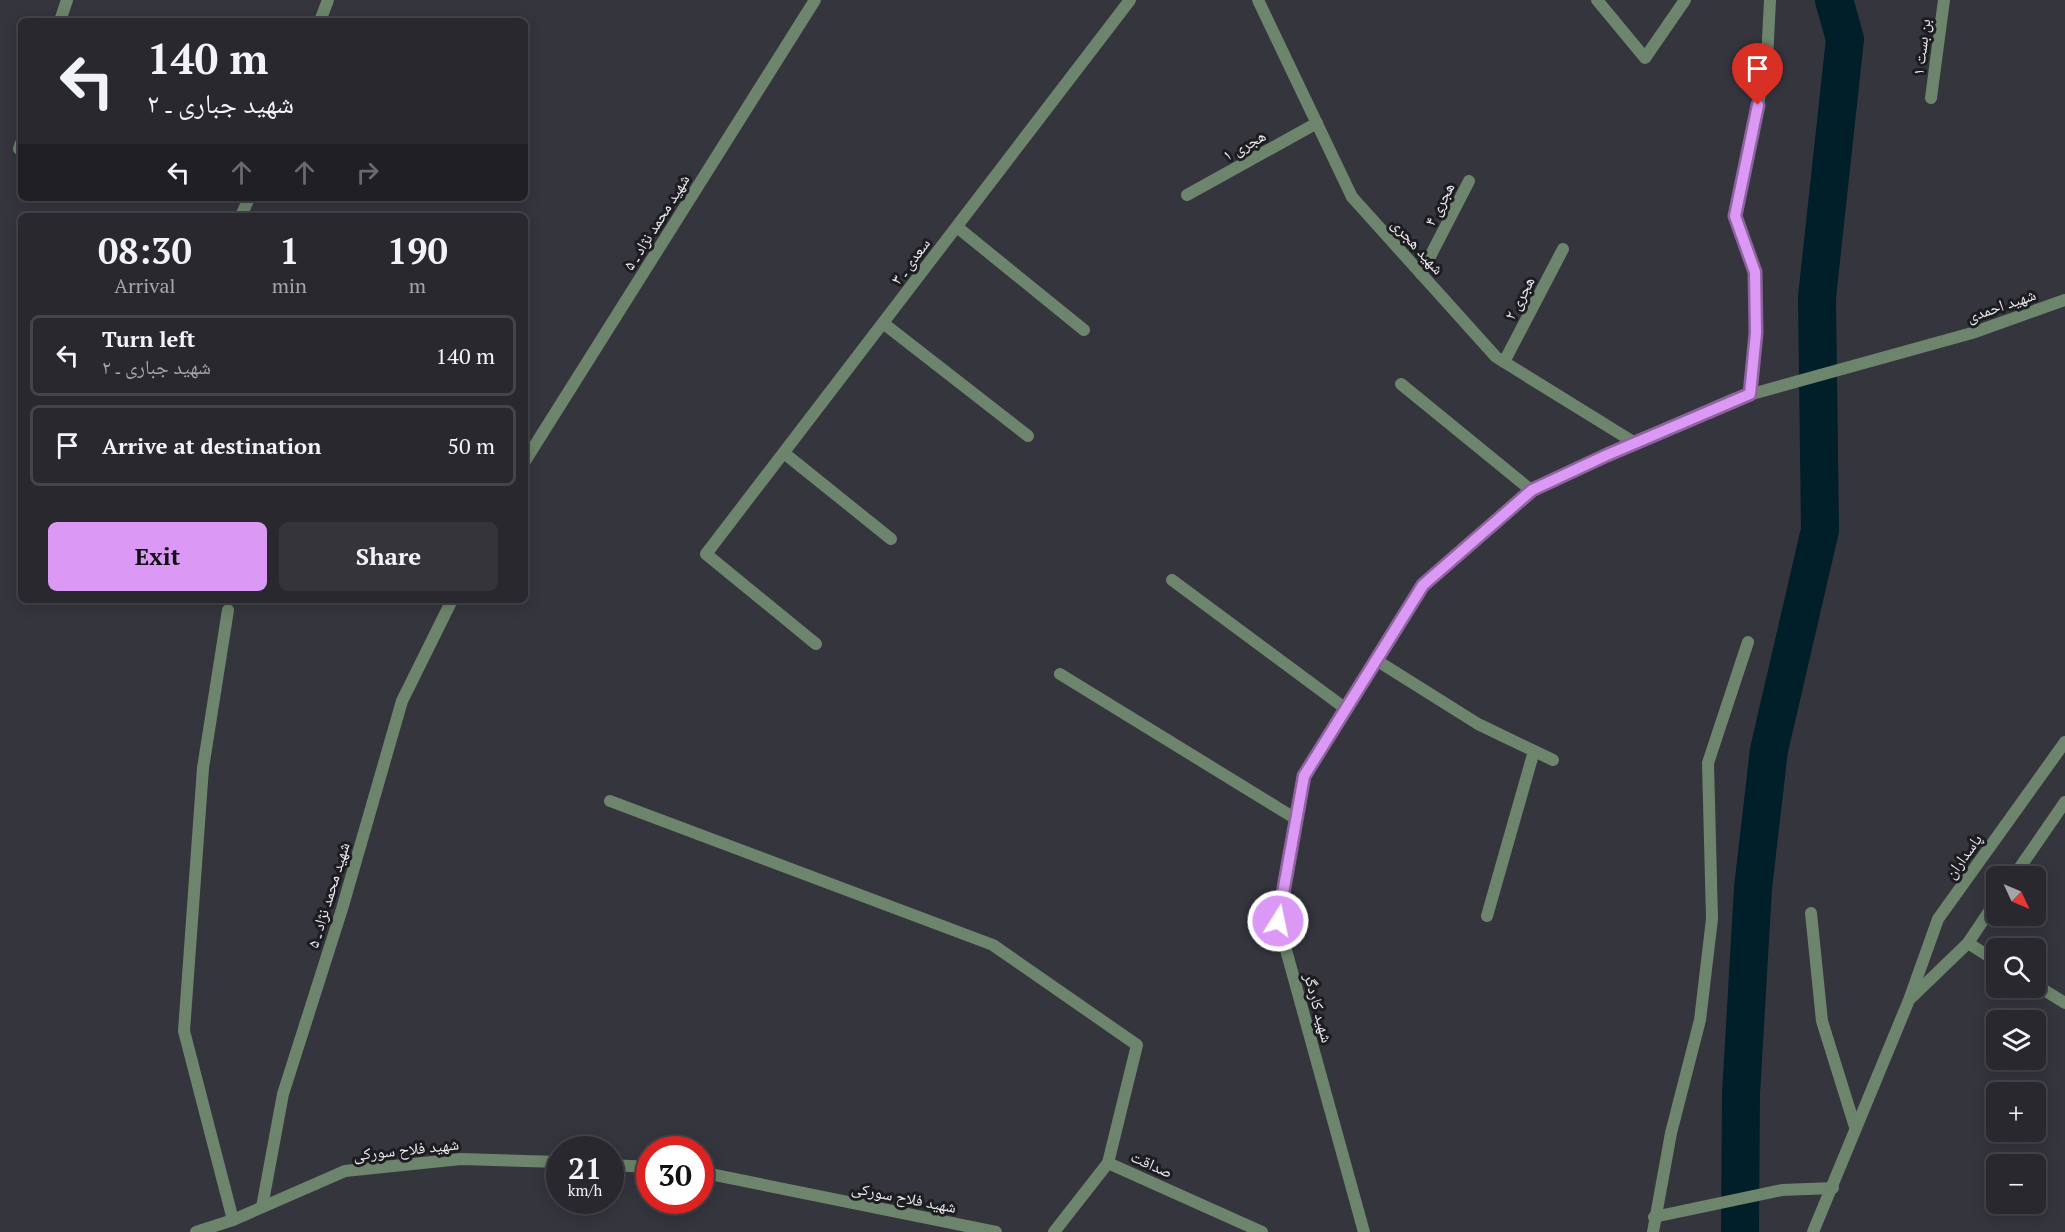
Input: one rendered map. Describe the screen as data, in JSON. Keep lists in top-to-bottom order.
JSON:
{
  "streets": {
    "street": [
      "بن بست ۱",
      "هجری ۱",
      "هجری ۴",
      "شهید محمد نژاد ـ ۵",
      "شهید هجری",
      "سعدی ـ ۳",
      "هجری ۲",
      "شهید احمدی",
      "پاسداران",
      "شهید کاردگر",
      "شهید فلاح سورکی",
      "صداقت"
    ]
  },
  "crossings": [
    ["هجری ۱", "شهید هجری"],
    ["هجری ۴", "شهید هجری"],
    ["شهید محمد نژاد ـ ۵", "شهید فلاح سورکی"],
    ["شهید هجری", "هجری ۲"],
    ["شهید هجری", "شهید کاردگر"],
    ["شهید احمدی", "شهید کاردگر"]
  ],
  "north": "bottom right",
  "page": {
    "turn": ["140 m", "شهید جباری ـ ۲"],
    "eta": [
      "08:30",
      "Arrival",
      "1",
      "min",
      "190",
      "m"
    ],
    "list": [
      {
        "name": "Turn left",
        "note": "شهید جباری ـ ۲",
        "value": "140 m"
      },
      {
        "name": "Arrive at destination",
        "value": "50 m"
      }
    ],
    "buttons": ["Exit", "Share"],
    "map_buttons": ["+", "−"],
    "speed": "21 km/h",
    "limit": "30"
  }
}
